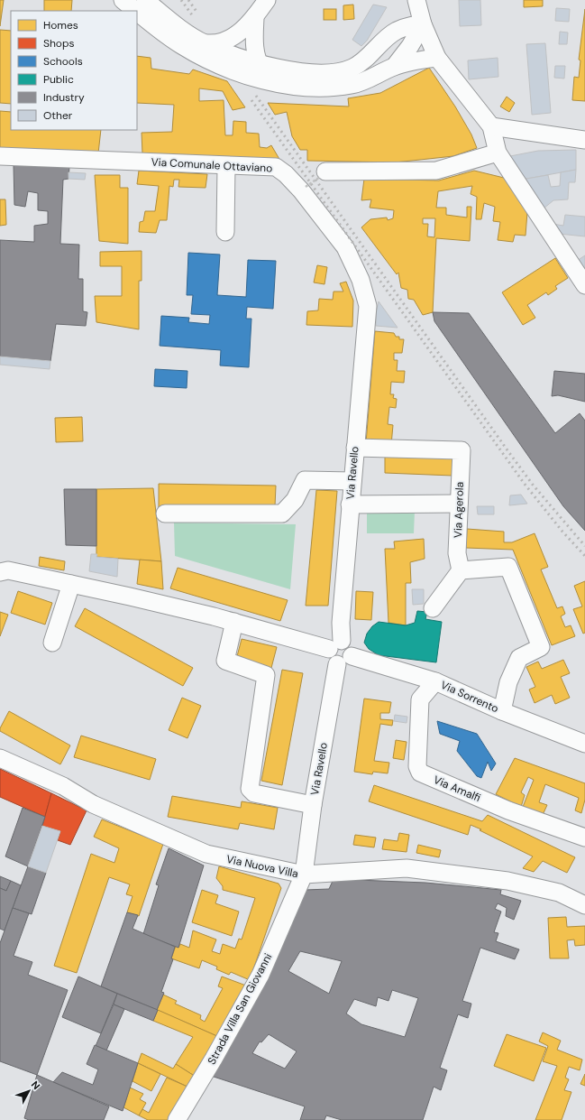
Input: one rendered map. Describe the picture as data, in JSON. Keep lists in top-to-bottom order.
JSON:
{
  "streets": {
    "street": [
      "Via Comunale Ottaviano",
      "Via Ravello",
      "Via Agerola",
      "Via Sorrento",
      "Via Amalfi",
      "Via Nuova Villa",
      "Strada Villa San Giovanni"
    ]
  },
  "crossings": [
    ["Via Comunale Ottaviano", "Via Ravello"],
    ["Via Comunale Ottaviano", "Via Agerola"],
    ["Via Ravello", "Via Agerola"],
    ["Via Ravello", "Via Sorrento"],
    ["Via Ravello", "Via Nuova Villa"],
    ["Via Ravello", "Strada Villa San Giovanni"],
    ["Via Sorrento", "Via Amalfi"],
    ["Via Nuova Villa", "Strada Villa San Giovanni"]
  ],
  "legend": [
    "Homes",
    "Shops",
    "Schools",
    "Public",
    "Industry",
    "Other"
  ],
  "north": "top right"
}
